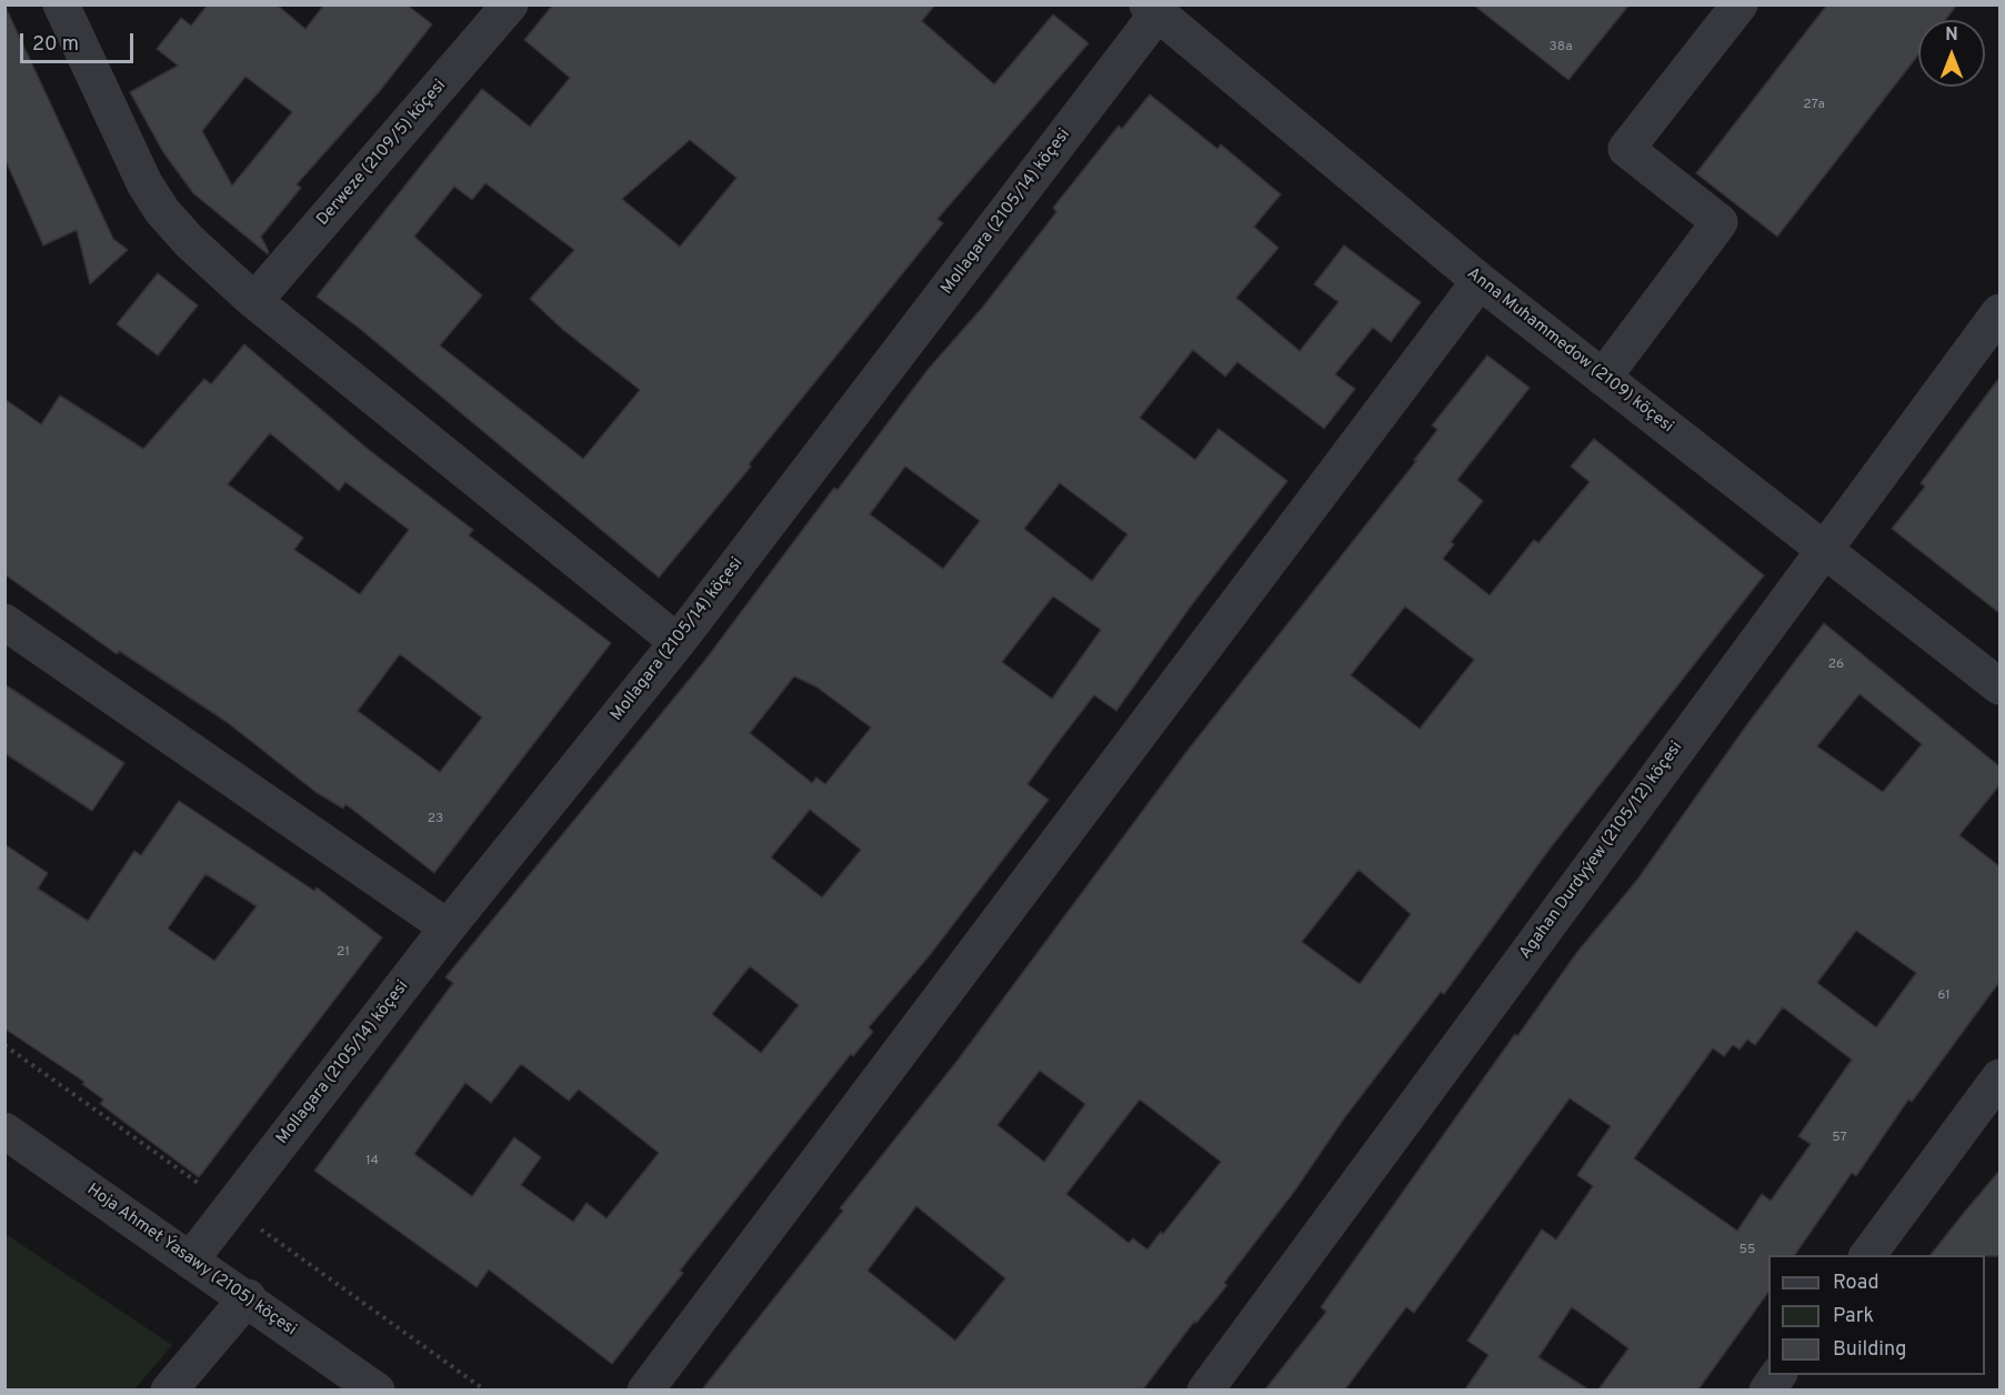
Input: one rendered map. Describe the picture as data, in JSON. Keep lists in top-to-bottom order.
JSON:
{
  "streets": {
    "street": [
      "Derweze (2109/5) köçesi",
      "Mollagara (2105/14) köçesi",
      "Anna Muhammedow (2109) köçesi",
      "Agahan Durdyýew (2105/12) köçesi",
      "Hoja Ahmet Ýasawy (2105) köçesi"
    ]
  },
  "crossings": [
    ["Mollagara (2105/14) köçesi", "Anna Muhammedow (2109) köçesi"],
    ["Mollagara (2105/14) köçesi", "Hoja Ahmet Ýasawy (2105) köçesi"],
    ["Anna Muhammedow (2109) köçesi", "Agahan Durdyýew (2105/12) köçesi"]
  ],
  "house_numbers": [
    "38a",
    "27a",
    "26",
    "23",
    "21",
    "61",
    "57",
    "14",
    "55"
  ],
  "legend": ["Road", "Park", "Building"],
  "scale_bar": "20 m",
  "north": "top"
}
